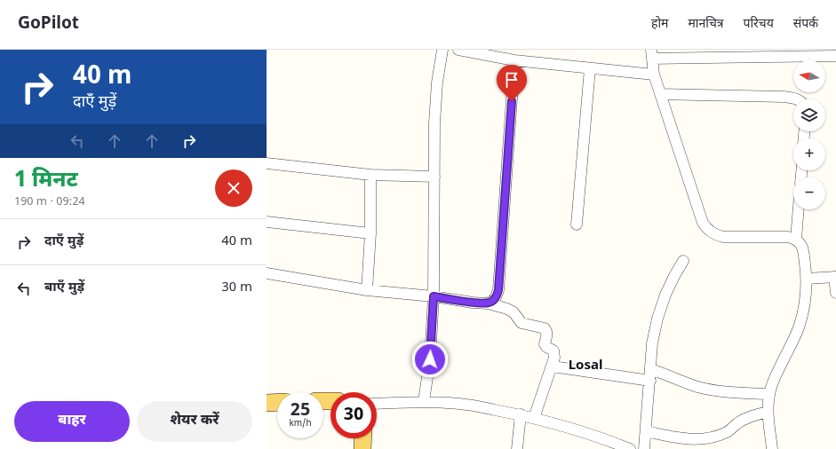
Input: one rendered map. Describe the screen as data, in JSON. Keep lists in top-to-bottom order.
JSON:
{
  "districts": ["Losal"],
  "north": "left",
  "page": {
    "header": "GoPilot",
    "nav": [
      "होम",
      "मानचित्र",
      "परिचय",
      "संपर्क"
    ],
    "turn": ["40 m", "दाएँ मुड़ें"],
    "map_buttons": ["+", "−"],
    "heading": ["1 मिनट", "190 m · 09:24"],
    "list": [
      {
        "name": "दाएँ मुड़ें",
        "value": "40 m"
      },
      {
        "name": "बाएँ मुड़ें",
        "value": "30 m"
      }
    ],
    "speed": "25 km/h",
    "limit": "30",
    "buttons": ["बाहर", "शेयर करें"]
  }
}
